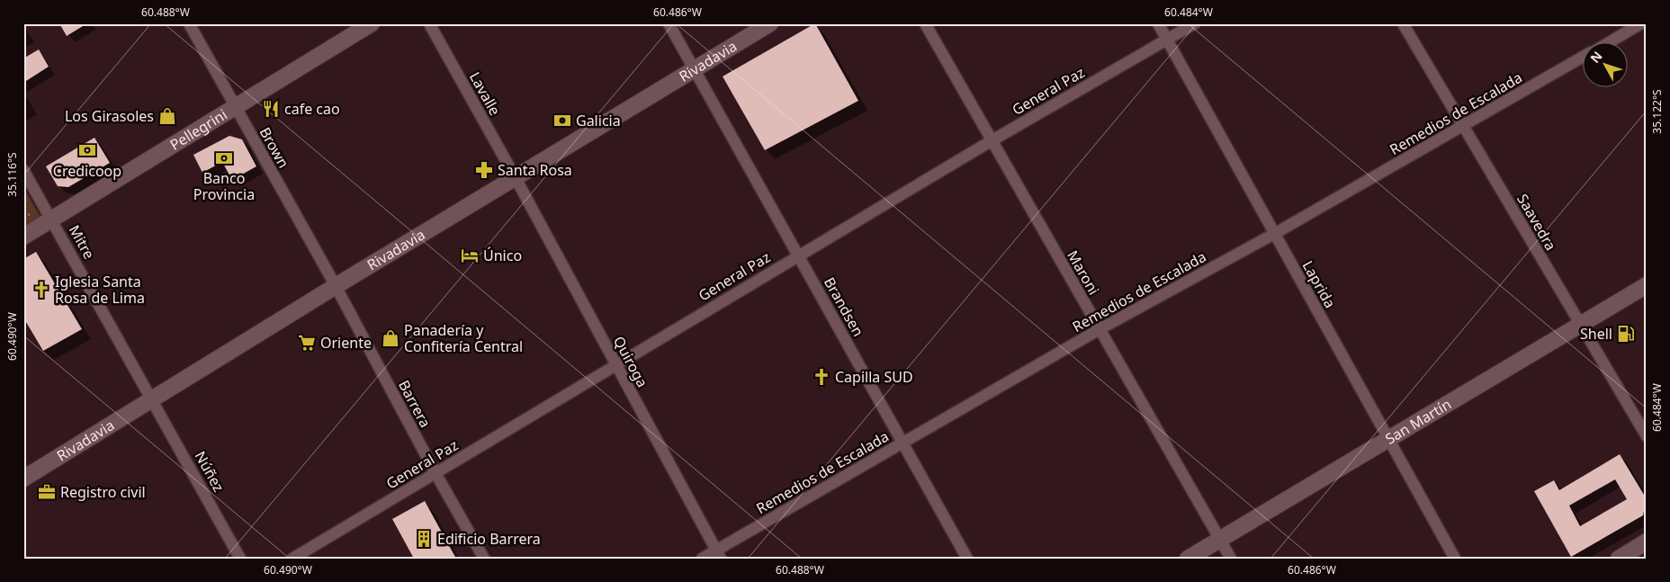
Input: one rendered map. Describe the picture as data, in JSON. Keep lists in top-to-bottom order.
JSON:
{
  "streets": {
    "main road": ["Rivadavia", "Pellegrini", "San Martín"],
    "street": [
      "General Paz",
      "Lavalle",
      "Remedios de Escalada",
      "Brown",
      "Saavedra",
      "Mitre",
      "Maroni",
      "Laprida",
      "Brandsen",
      "Quiroga",
      "Barrera",
      "Núñez"
    ]
  },
  "crossings": [
    ["Rivadavia", "Lavalle"],
    ["Rivadavia", "Brown"],
    ["Rivadavia", "Mitre"],
    ["Rivadavia", "Brandsen"],
    ["Rivadavia", "Quiroga"],
    ["Rivadavia", "Barrera"],
    ["Rivadavia", "Núñez"],
    ["General Paz", "Maroni"],
    ["General Paz", "Laprida"],
    ["General Paz", "Brandsen"],
    ["General Paz", "Quiroga"],
    ["General Paz", "Barrera"],
    ["Lavalle", "Quiroga"],
    ["Remedios de Escalada", "Saavedra"],
    ["Remedios de Escalada", "Maroni"],
    ["Remedios de Escalada", "Laprida"],
    ["Remedios de Escalada", "Brandsen"],
    ["Remedios de Escalada", "Quiroga"],
    ["Pellegrini", "Brown"],
    ["Pellegrini", "Mitre"],
    ["Brown", "Barrera"],
    ["Saavedra", "San Martín"],
    ["Mitre", "Núñez"],
    ["Maroni", "San Martín"],
    ["Laprida", "San Martín"]
  ],
  "places": {
    "restaurant": ["cafe cao"],
    "shop": ["Los Girasoles", "Panadería y Confitería Central"],
    "bank": ["Galicia", "Credicoop", "Banco Provincia"],
    "pharmacy": ["Santa Rosa"],
    "hotel": ["Único"],
    "church": ["Iglesia Santa Rosa de Lima", "Capilla SUD"],
    "fuel station": ["Shell"],
    "supermarket": ["Oriente"],
    "office": ["Registro civil"],
    "building": ["Edificio Barrera"]
  },
  "north": "top left",
  "coordinates": [
    "60.488°W",
    "60.486°W",
    "60.484°W",
    "35.122°S",
    "35.116°S",
    "60.490°W"
  ]
}
